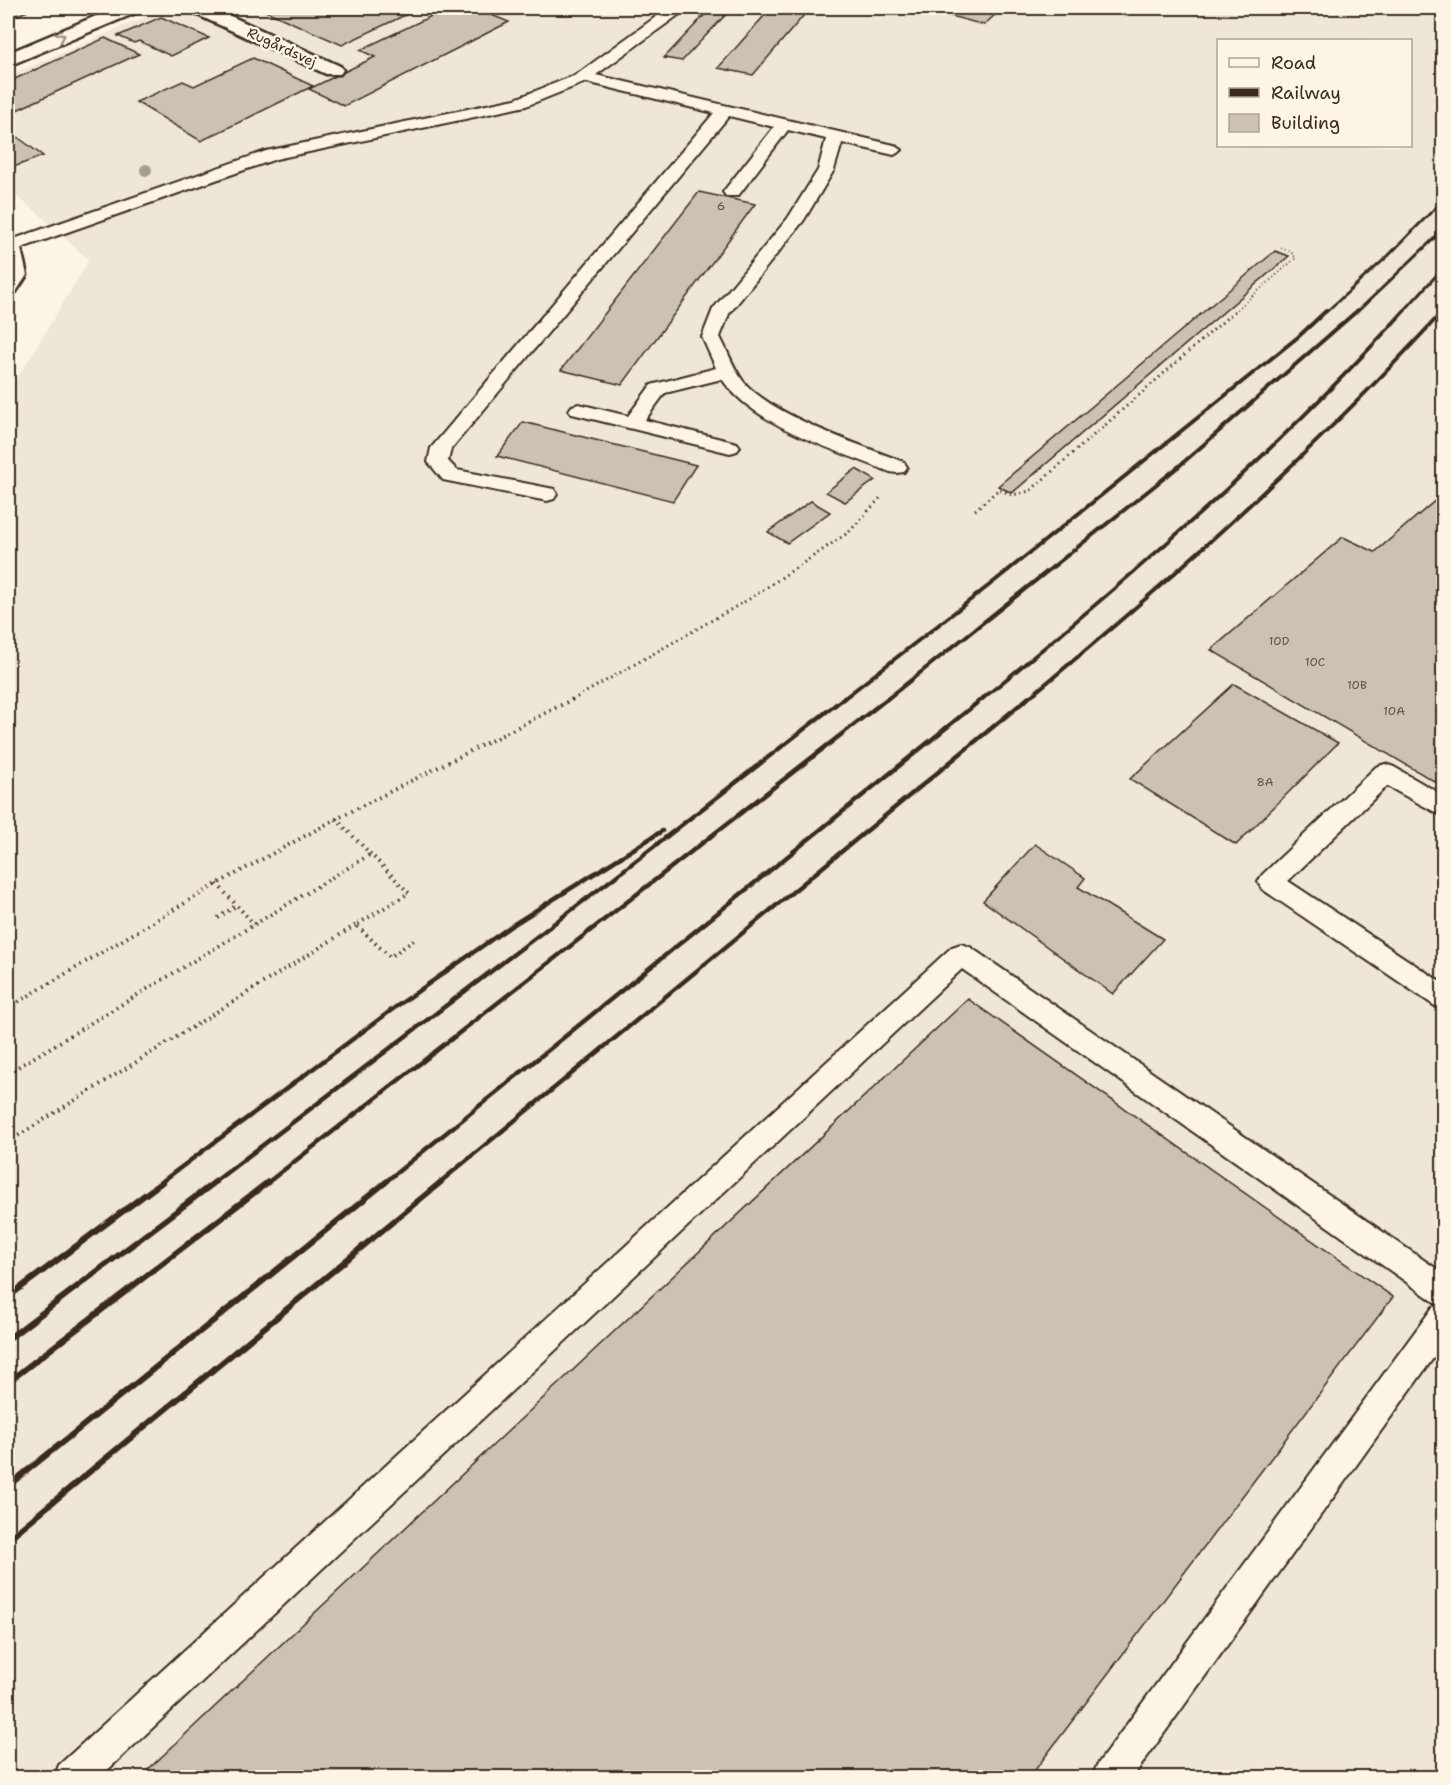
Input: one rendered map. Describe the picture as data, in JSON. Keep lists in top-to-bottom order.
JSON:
{
  "streets": {
    "street": ["Rugårdsvej"]
  },
  "house_numbers": [
    "6",
    "10D",
    "10C",
    "10B",
    "10A",
    "8A"
  ],
  "legend": ["Road", "Railway", "Building"]
}
